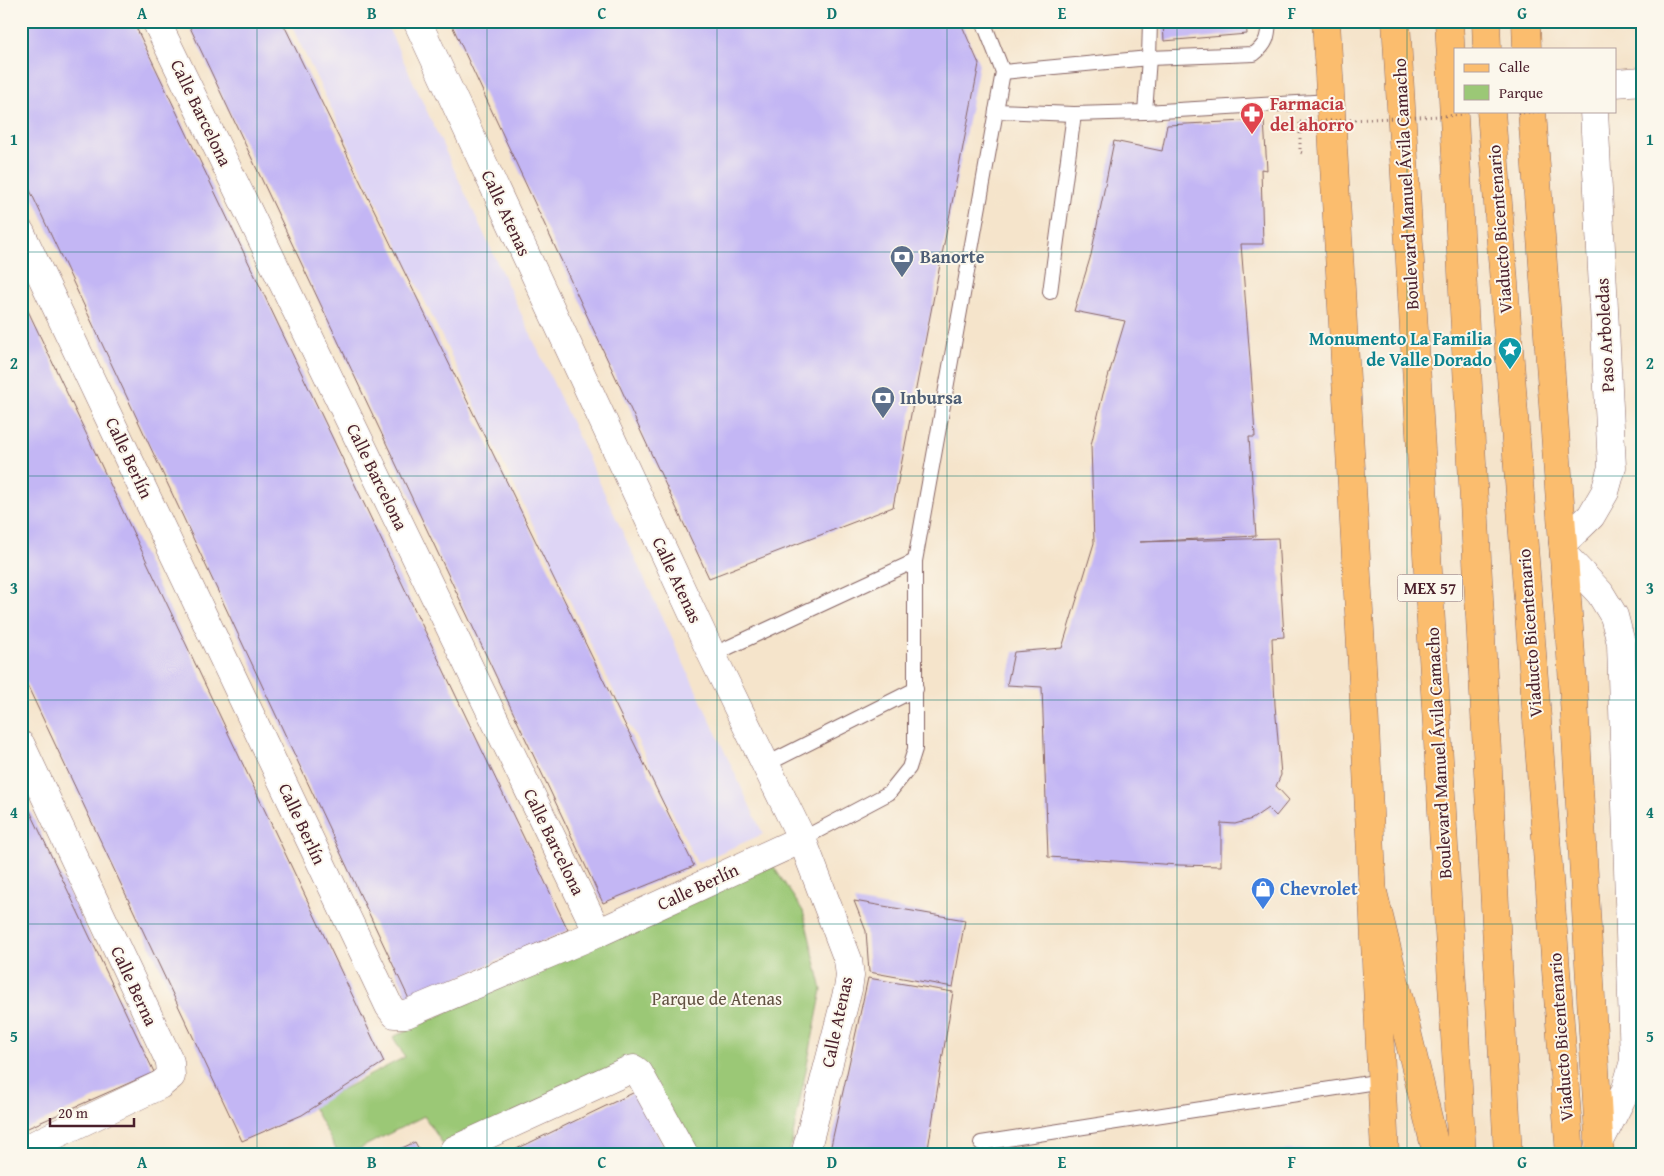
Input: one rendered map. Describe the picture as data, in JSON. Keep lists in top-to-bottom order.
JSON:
{
  "streets": {
    "main road": ["Boulevard Manuel Ávila Camacho", "Viaducto Bicentenario", "MEX 57"],
    "street": [
      "Calle Barcelona",
      "Calle Atenas",
      "Paso Arboledas",
      "Calle Berlín",
      "Calle Berna"
    ]
  },
  "crossings": [
    ["Calle Barcelona", "Calle Berlín"],
    ["Calle Atenas", "Calle Berlín"]
  ],
  "parks": ["Parque de Atenas"],
  "places": {
    "pharmacy": ["Farmacia del ahorro"],
    "bank": ["Banorte", "Inbursa"],
    "place": ["Monumento La Familia de Valle Dorado"],
    "shop": ["Chevrolet"]
  },
  "legend": ["Calle", "Parque"],
  "scale_bar": "20 m",
  "grid": {
    "columns": [
      "A",
      "B",
      "C",
      "D",
      "E",
      "F",
      "G"
    ],
    "rows": [
      "1",
      "2",
      "3",
      "4",
      "5"
    ]
  }
}
